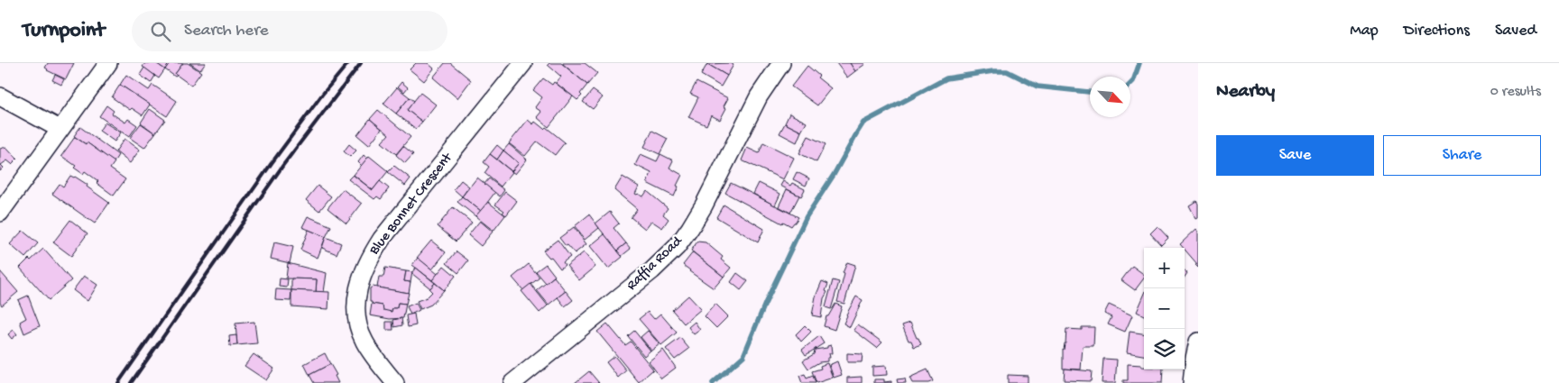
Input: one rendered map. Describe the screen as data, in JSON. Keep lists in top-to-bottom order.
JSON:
{
  "streets": {
    "street": ["Blue Bonnet Crescent", "Raffia Road"]
  },
  "north": "bottom right",
  "page": {
    "header": "Turnpoint",
    "search": "Search here",
    "nav": ["Map", "Directions", "Saved"],
    "heading": ["Nearby", "0 results"],
    "buttons": ["Save", "Share"],
    "map_buttons": ["+", "−"]
  }
}
